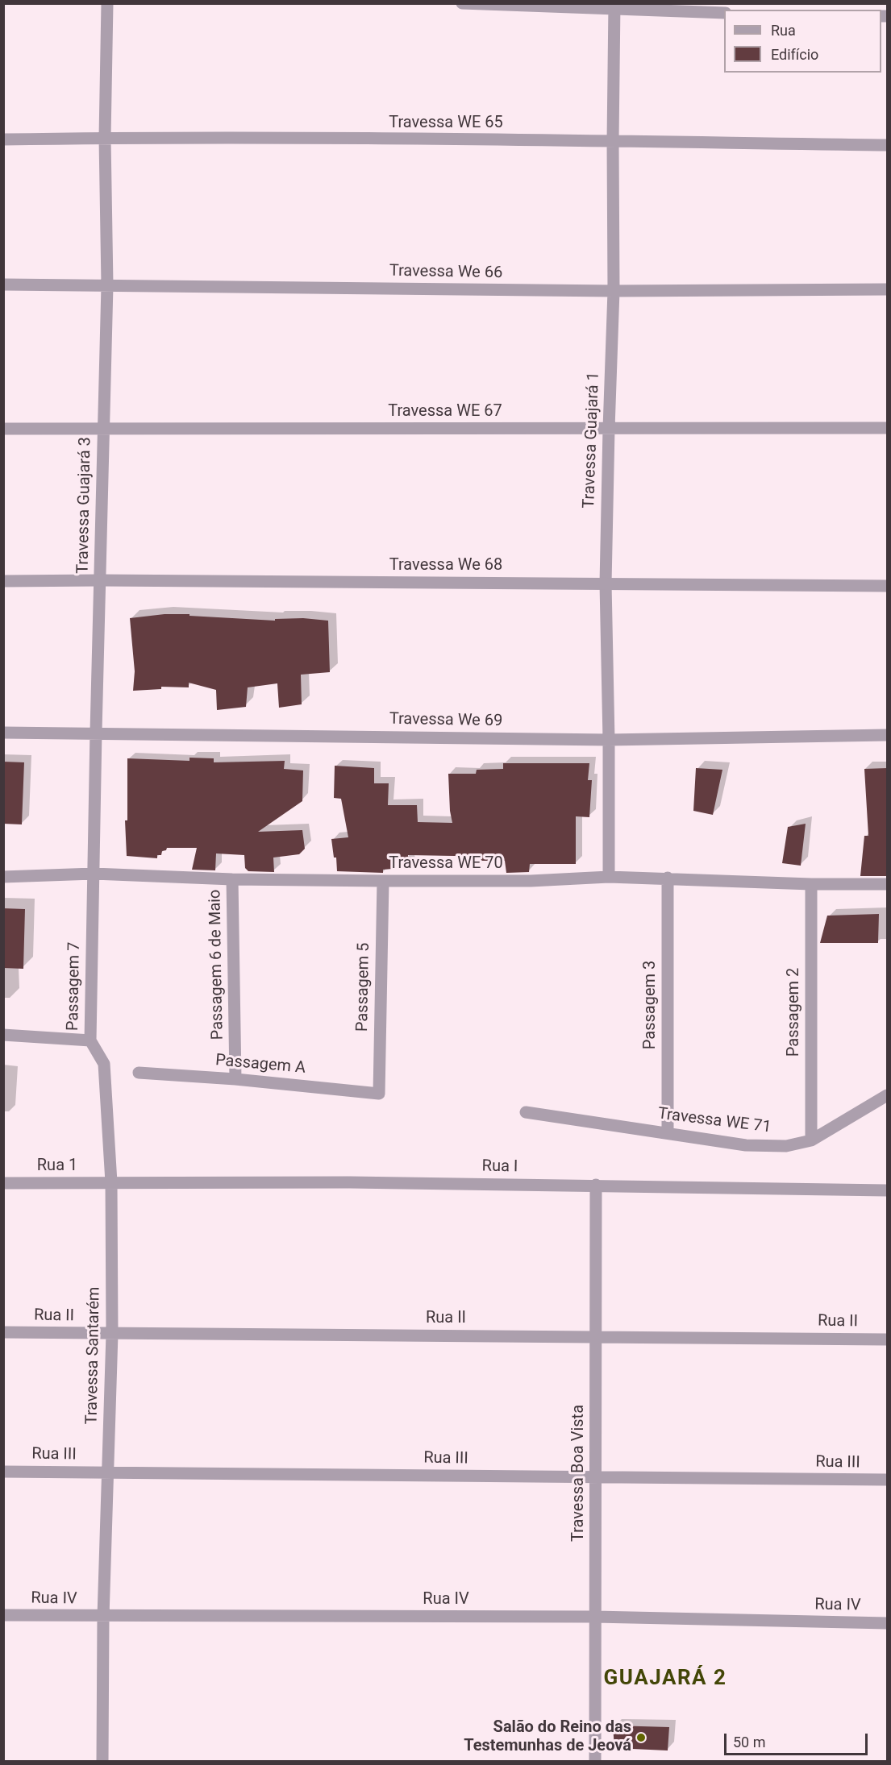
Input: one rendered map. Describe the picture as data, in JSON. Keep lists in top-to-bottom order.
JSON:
{
  "streets": {
    "street": [
      "Travessa WE 65",
      "Travessa We 66",
      "Travessa WE 67",
      "Travessa Guajará 1",
      "Travessa Guajará 3",
      "Travessa We 68",
      "Travessa We 69",
      "Travessa WE 70",
      "Passagem 6 de Maio",
      "Passagem 7",
      "Passagem 5",
      "Passagem 3",
      "Passagem 2",
      "Passagem A",
      "Travessa WE 71",
      "Rua 1",
      "Rua I",
      "Rua II",
      "Travessa Santarém",
      "Rua III",
      "Travessa Boa Vista",
      "Rua IV"
    ]
  },
  "crossings": [
    ["Travessa WE 65", "Travessa Guajará 1"],
    ["Travessa WE 65", "Travessa Guajará 3"],
    ["Travessa We 66", "Travessa Guajará 1"],
    ["Travessa We 66", "Travessa Guajará 3"],
    ["Travessa WE 67", "Travessa Guajará 1"],
    ["Travessa WE 67", "Travessa Guajará 3"],
    ["Travessa Guajará 1", "Travessa We 68"],
    ["Travessa Guajará 1", "Travessa We 69"],
    ["Travessa Guajará 1", "Travessa WE 70"],
    ["Travessa Guajará 3", "Travessa We 68"],
    ["Travessa Guajará 3", "Travessa We 69"],
    ["Travessa Guajará 3", "Travessa WE 70"],
    ["Travessa Guajará 3", "Passagem 7"],
    ["Travessa WE 70", "Passagem 6 de Maio"],
    ["Travessa WE 70", "Passagem 7"],
    ["Travessa WE 70", "Passagem 5"],
    ["Travessa WE 70", "Passagem 3"],
    ["Travessa WE 70", "Passagem 2"],
    ["Passagem 6 de Maio", "Passagem A"],
    ["Passagem 7", "Rua 1"],
    ["Passagem 7", "Rua I"],
    ["Passagem 7", "Travessa Santarém"],
    ["Passagem 5", "Passagem A"],
    ["Passagem 3", "Travessa WE 71"],
    ["Passagem 2", "Travessa WE 71"],
    ["Rua 1", "Rua I"],
    ["Rua 1", "Travessa Santarém"],
    ["Rua I", "Travessa Santarém"],
    ["Rua I", "Travessa Boa Vista"],
    ["Rua II", "Travessa Santarém"],
    ["Rua II", "Travessa Boa Vista"],
    ["Travessa Santarém", "Rua III"],
    ["Travessa Santarém", "Rua IV"],
    ["Rua III", "Travessa Boa Vista"],
    ["Travessa Boa Vista", "Rua IV"]
  ],
  "districts": ["GUAJARÁ 2"],
  "places": ["Salão do Reino das Testemunhas de Jeová"],
  "legend": ["Rua", "Edifício"],
  "scale_bar": "50 m"
}
